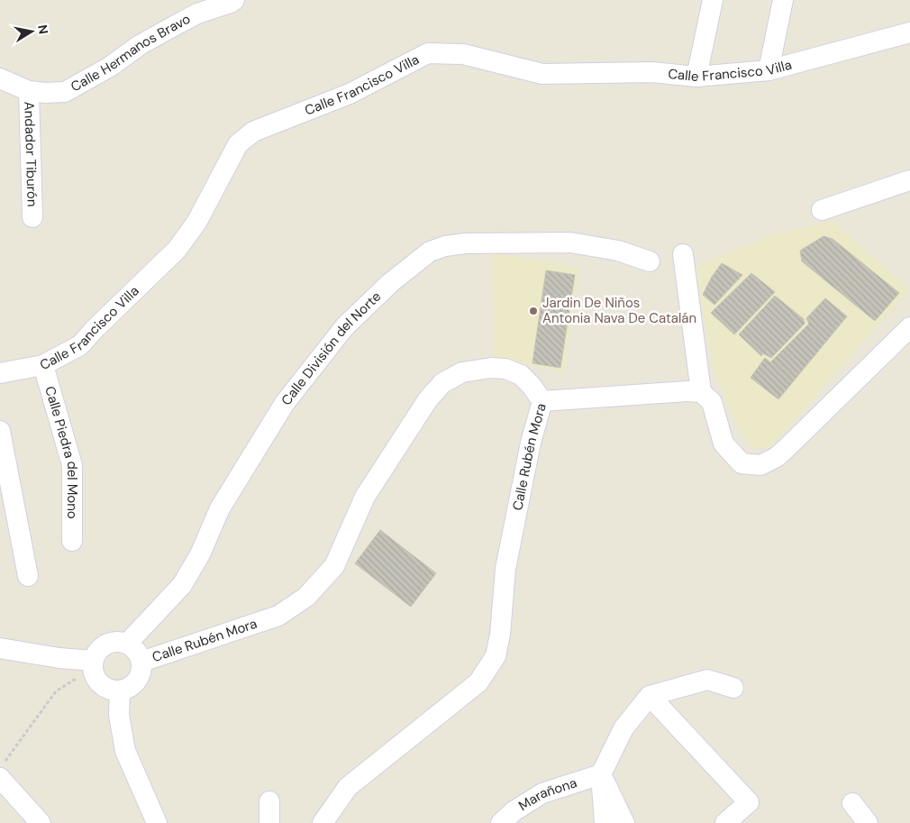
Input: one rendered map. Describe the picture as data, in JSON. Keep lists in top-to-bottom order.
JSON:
{
  "streets": {
    "street": [
      "Calle Hermanos Bravo",
      "Calle Francisco Villa",
      "Andador Tiburón",
      "Calle División del Norte",
      "Calle Piedra del Mono",
      "Calle Rubén Mora",
      "Marañona"
    ]
  },
  "crossings": [
    ["Calle Hermanos Bravo", "Andador Tiburón"],
    ["Calle Francisco Villa", "Calle Piedra del Mono"],
    ["Calle División del Norte", "Calle Rubén Mora"]
  ],
  "places": ["Jardin De Niños Antonia Nava De Catalán"],
  "north": "right"
}
